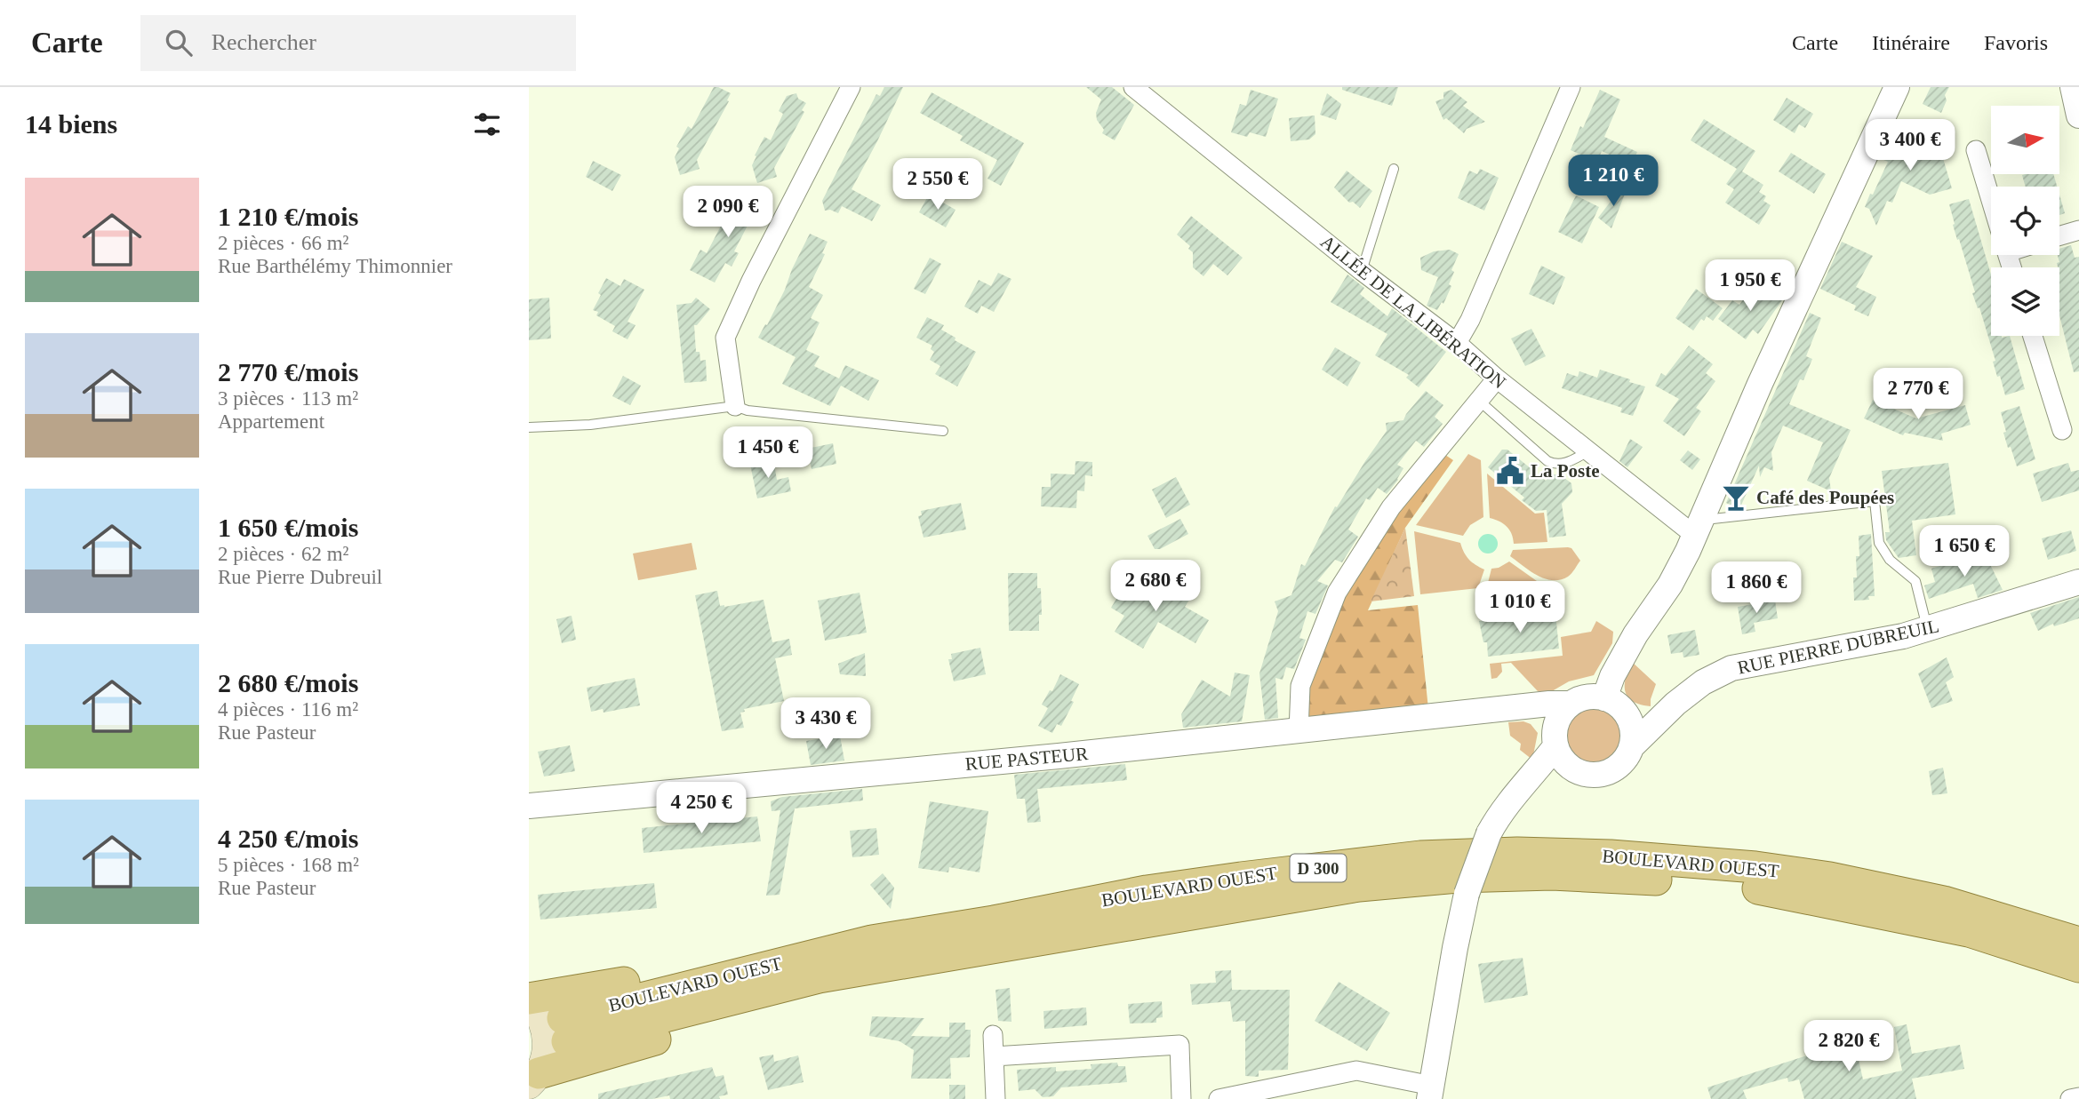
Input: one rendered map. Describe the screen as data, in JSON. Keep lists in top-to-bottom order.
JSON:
{
  "streets": {
    "main road": ["BOULEVARD OUEST", "D 300"],
    "street": ["ALLÉE DE LA LIBÉRATION", "RUE PIERRE DUBREUIL", "RUE PASTEUR"]
  },
  "crossings": [
    ["RUE PIERRE DUBREUIL", "RUE PASTEUR"]
  ],
  "places": {
    "public building": ["La Poste"],
    "bar": ["Café des Poupées"]
  },
  "north": "right",
  "page": {
    "header": "Carte",
    "search": "Rechercher",
    "nav": ["Carte", "Itinéraire", "Favoris"],
    "heading": "14 biens",
    "price": [
      "3 400 €",
      "1 210 €",
      "2 550 €",
      "2 090 €",
      "1 950 €",
      "2 770 €",
      "1 450 €",
      "1 650 €",
      "2 680 €",
      "1 860 €",
      "1 010 €",
      "3 430 €",
      "4 250 €",
      "2 820 €"
    ],
    "list": [
      {
        "name": "1 210 €/mois",
        "note": "2 pièces · 66 m² · Rue Barthélémy Thimonnier"
      },
      {
        "name": "2 770 €/mois",
        "note": "3 pièces · 113 m² · Appartement"
      },
      {
        "name": "1 650 €/mois",
        "note": "2 pièces · 62 m² · Rue Pierre Dubreuil"
      },
      {
        "name": "2 680 €/mois",
        "note": "4 pièces · 116 m² · Rue Pasteur"
      },
      {
        "name": "4 250 €/mois",
        "note": "5 pièces · 168 m² · Rue Pasteur"
      }
    ]
  }
}
